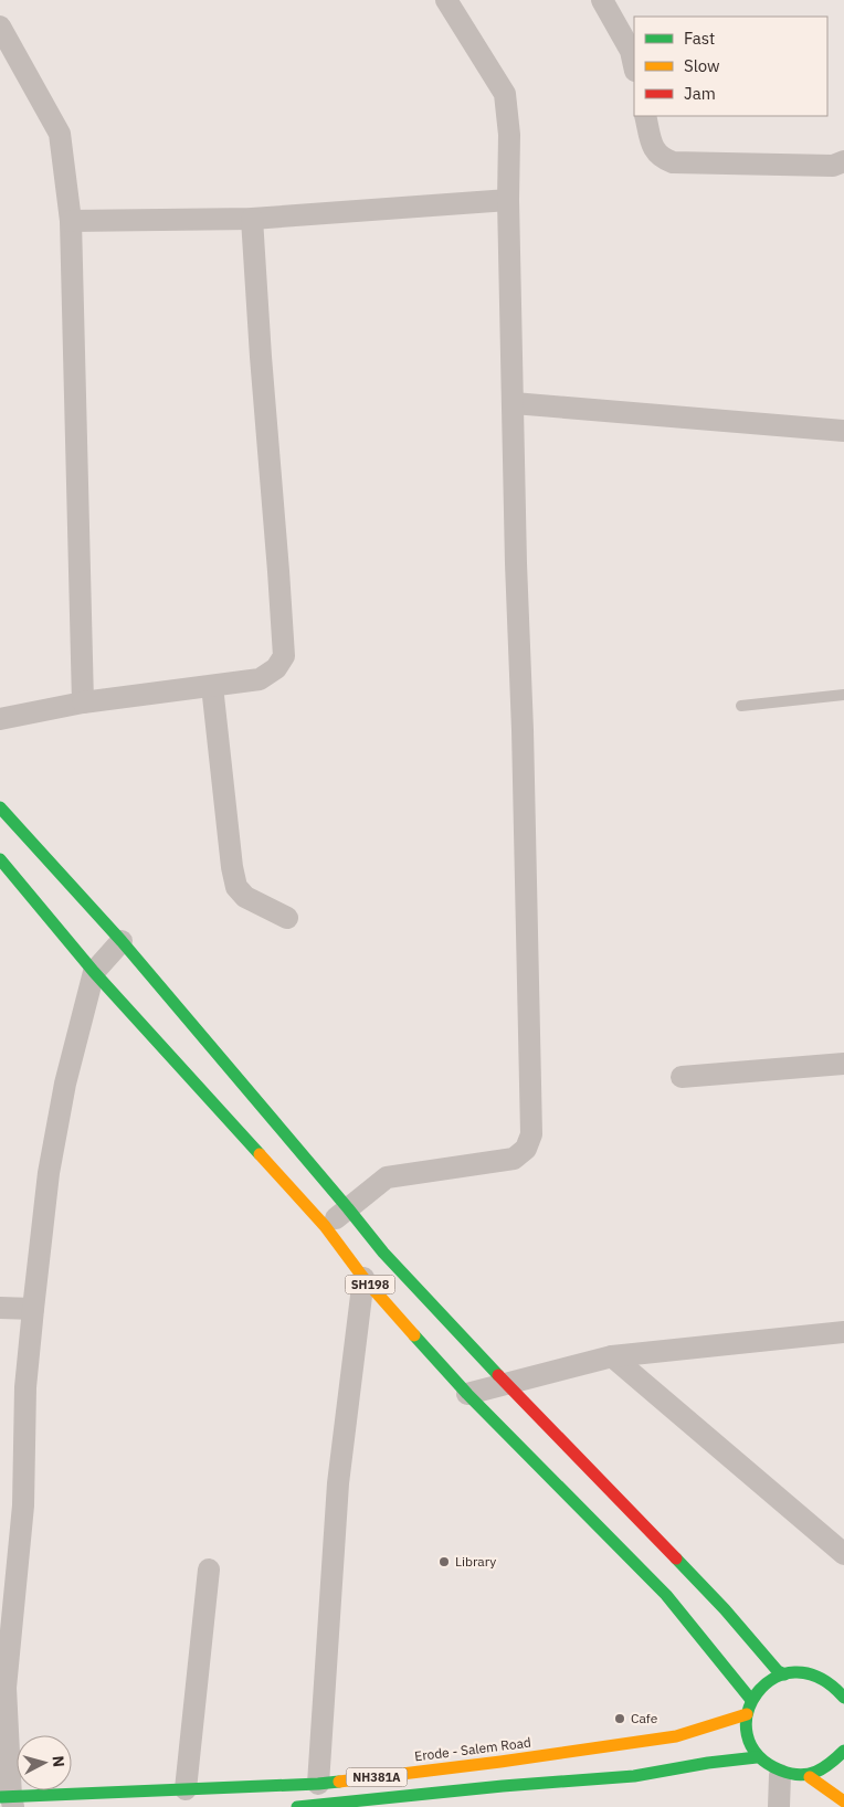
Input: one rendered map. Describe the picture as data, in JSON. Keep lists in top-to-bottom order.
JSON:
{
  "streets": {
    "main road": ["SH198", "Erode - Salem Road", "NH381A"]
  },
  "places": ["Library", "Cafe"],
  "legend": ["Fast", "Slow", "Jam"],
  "north": "right"
}
